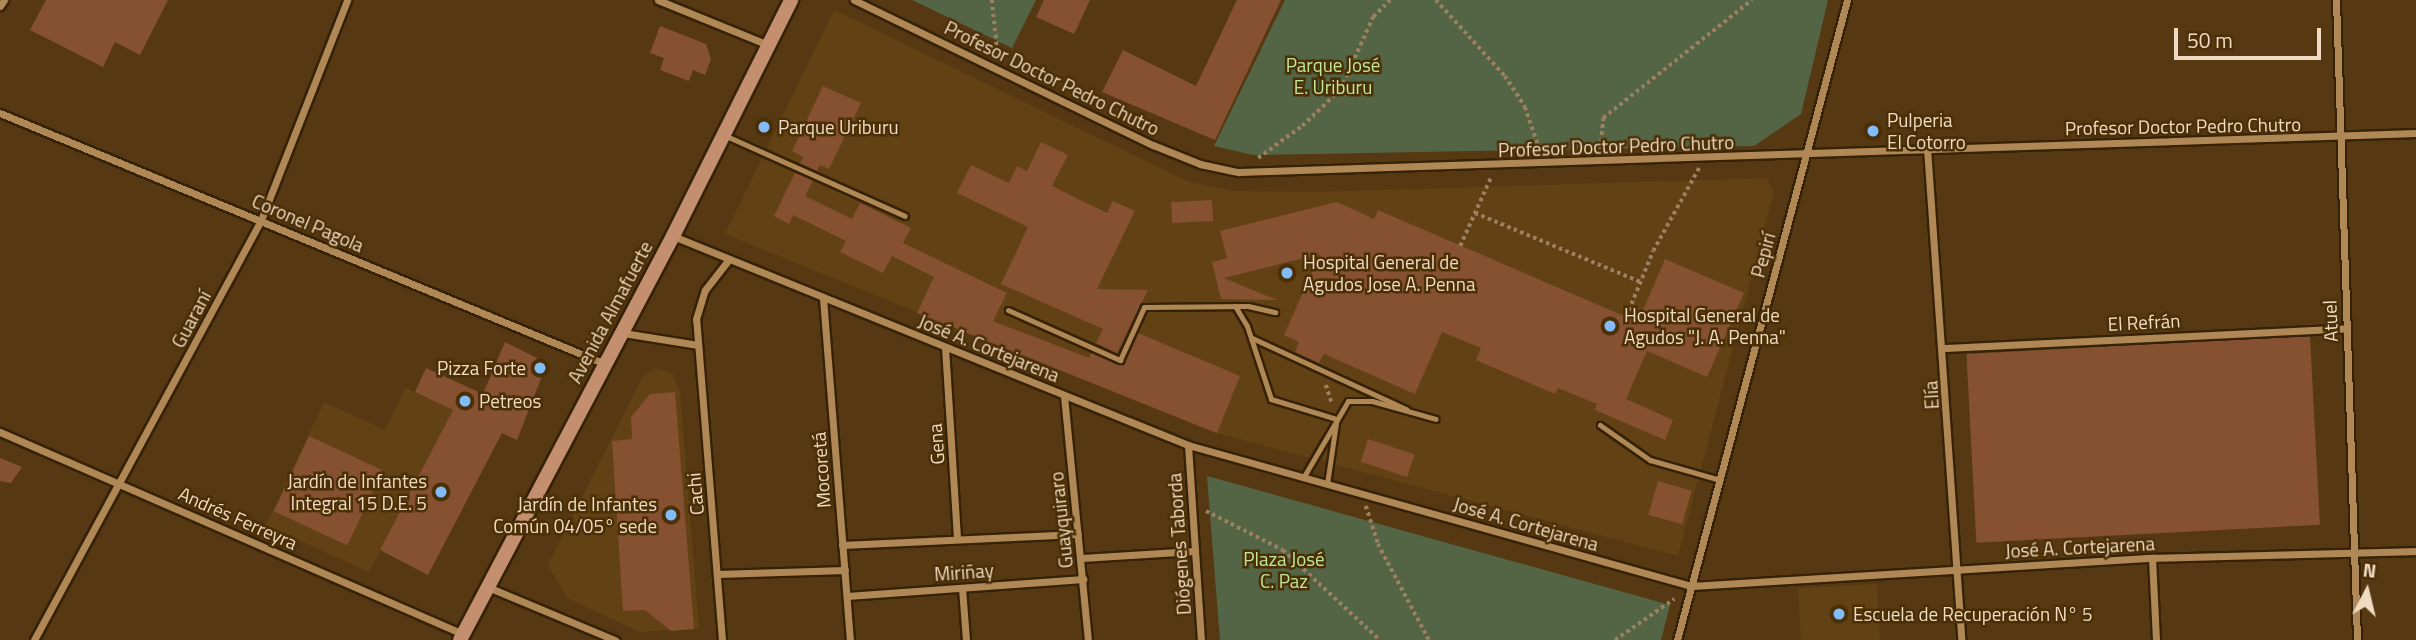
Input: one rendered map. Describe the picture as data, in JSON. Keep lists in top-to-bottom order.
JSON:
{
  "streets": {
    "main road": ["Avenida Almafuerte"],
    "street": [
      "Profesor Doctor Pedro Chutro",
      "Coronel Pagola",
      "Pepirí",
      "Guaraní",
      "Atuel",
      "El Refrán",
      "José A. Cortejarena",
      "Elía",
      "Gena",
      "Mocoretá",
      "Cachi",
      "Andrés Ferreyra",
      "Guayquiraro",
      "Diógenes Taborda",
      "Miriñay"
    ]
  },
  "crossings": [
    ["Profesor Doctor Pedro Chutro", "Pepirí"],
    ["Profesor Doctor Pedro Chutro", "Atuel"],
    ["Profesor Doctor Pedro Chutro", "Elía"],
    ["Coronel Pagola", "Avenida Almafuerte"],
    ["Coronel Pagola", "Guaraní"],
    ["Pepirí", "José A. Cortejarena"],
    ["Avenida Almafuerte", "José A. Cortejarena"],
    ["Avenida Almafuerte", "Andrés Ferreyra"],
    ["Guaraní", "Andrés Ferreyra"],
    ["Atuel", "El Refrán"],
    ["Atuel", "José A. Cortejarena"],
    ["El Refrán", "Elía"],
    ["José A. Cortejarena", "Elía"],
    ["José A. Cortejarena", "Gena"],
    ["José A. Cortejarena", "Mocoretá"],
    ["José A. Cortejarena", "Cachi"],
    ["José A. Cortejarena", "Guayquiraro"],
    ["José A. Cortejarena", "Diógenes Taborda"],
    ["Gena", "Miriñay"],
    ["Mocoretá", "Miriñay"],
    ["Guayquiraro", "Miriñay"]
  ],
  "parks": ["Parque José E. Uriburu", "Plaza José C. Paz"],
  "places": [
    "Parque Uriburu",
    "Pulperia El Cotorro",
    "Hospital General de Agudos Jose A. Penna",
    "Hospital General de Agudos \"J. A. Penna\"",
    "Pizza Forte",
    "Petreos",
    "Jardín de Infantes Integral 15 D.E. 5",
    "Jardín de Infantes Común 04/05° sede",
    "Escuela de Recuperación N° 5"
  ],
  "scale_bar": "50 m",
  "north": "top"
}
